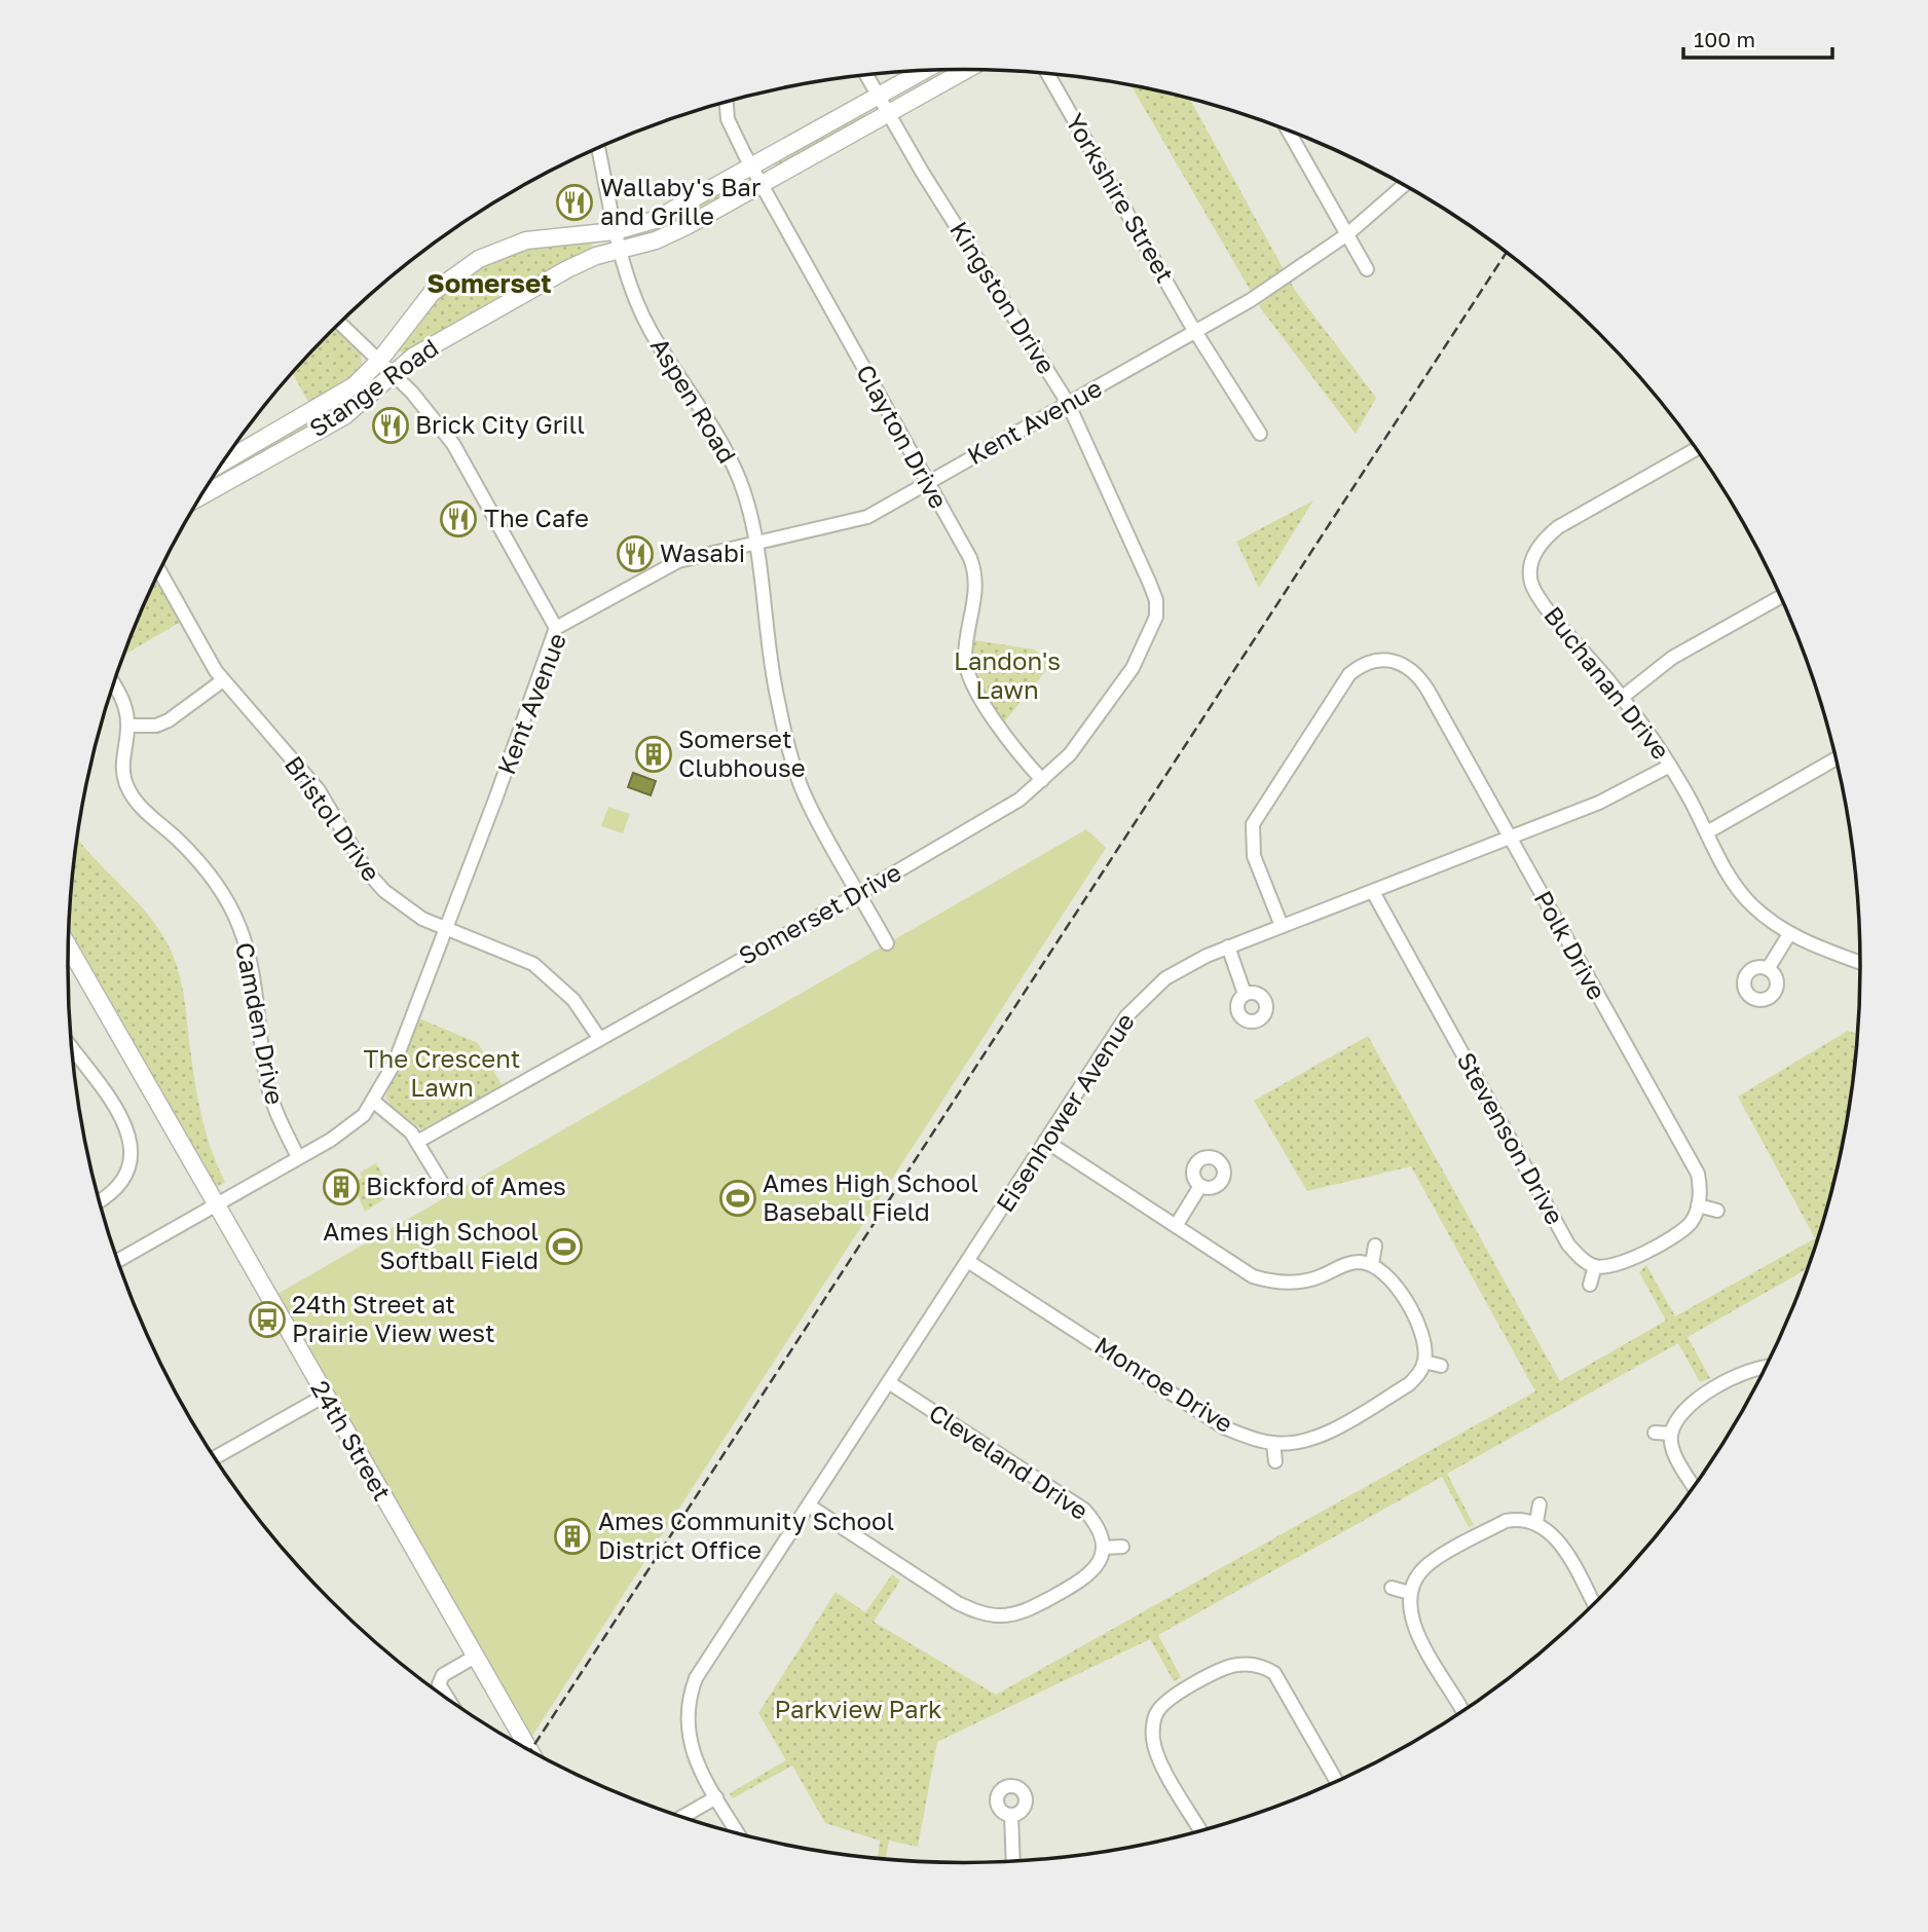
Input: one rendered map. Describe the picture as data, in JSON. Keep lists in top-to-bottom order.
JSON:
{
  "streets": {
    "main road": ["Stange Road", "24th Street"],
    "street": [
      "Yorkshire Street",
      "Kingston Drive",
      "Aspen Road",
      "Kent Avenue",
      "Clayton Drive",
      "Buchanan Drive",
      "Bristol Drive",
      "Somerset Drive",
      "Polk Drive",
      "Camden Drive",
      "Eisenhower Avenue",
      "Stevenson Drive",
      "Monroe Drive",
      "Cleveland Drive"
    ]
  },
  "crossings": [
    ["Yorkshire Street", "Kent Avenue"],
    ["Kingston Drive", "Stange Road"],
    ["Kingston Drive", "Kent Avenue"],
    ["Kingston Drive", "Somerset Drive"],
    ["Stange Road", "Aspen Road"],
    ["Stange Road", "Clayton Drive"],
    ["Aspen Road", "Kent Avenue"],
    ["Aspen Road", "Somerset Drive"],
    ["Kent Avenue", "Clayton Drive"],
    ["Kent Avenue", "Bristol Drive"],
    ["Kent Avenue", "Camden Drive"],
    ["Kent Avenue", "24th Street"],
    ["Clayton Drive", "Somerset Drive"],
    ["Buchanan Drive", "Eisenhower Avenue"],
    ["Bristol Drive", "Somerset Drive"],
    ["Polk Drive", "Eisenhower Avenue"],
    ["Eisenhower Avenue", "Stevenson Drive"],
    ["Eisenhower Avenue", "Monroe Drive"],
    ["Eisenhower Avenue", "Cleveland Drive"]
  ],
  "districts": ["Somerset"],
  "parks": ["Landon's Lawn", "The Crescent Lawn", "Parkview Park"],
  "places": {
    "restaurant": [
      "Wallaby's Bar and Grille",
      "Brick City Grill",
      "The Cafe",
      "Wasabi"
    ],
    "building": ["Somerset Clubhouse", "Bickford of Ames", "Ames Community School District Office"],
    "sports": ["Ames High School Baseball Field", "Ames High School Softball Field"],
    "bus stop": ["24th Street at Prairie View west"]
  },
  "scale_bar": "100 m"
}
